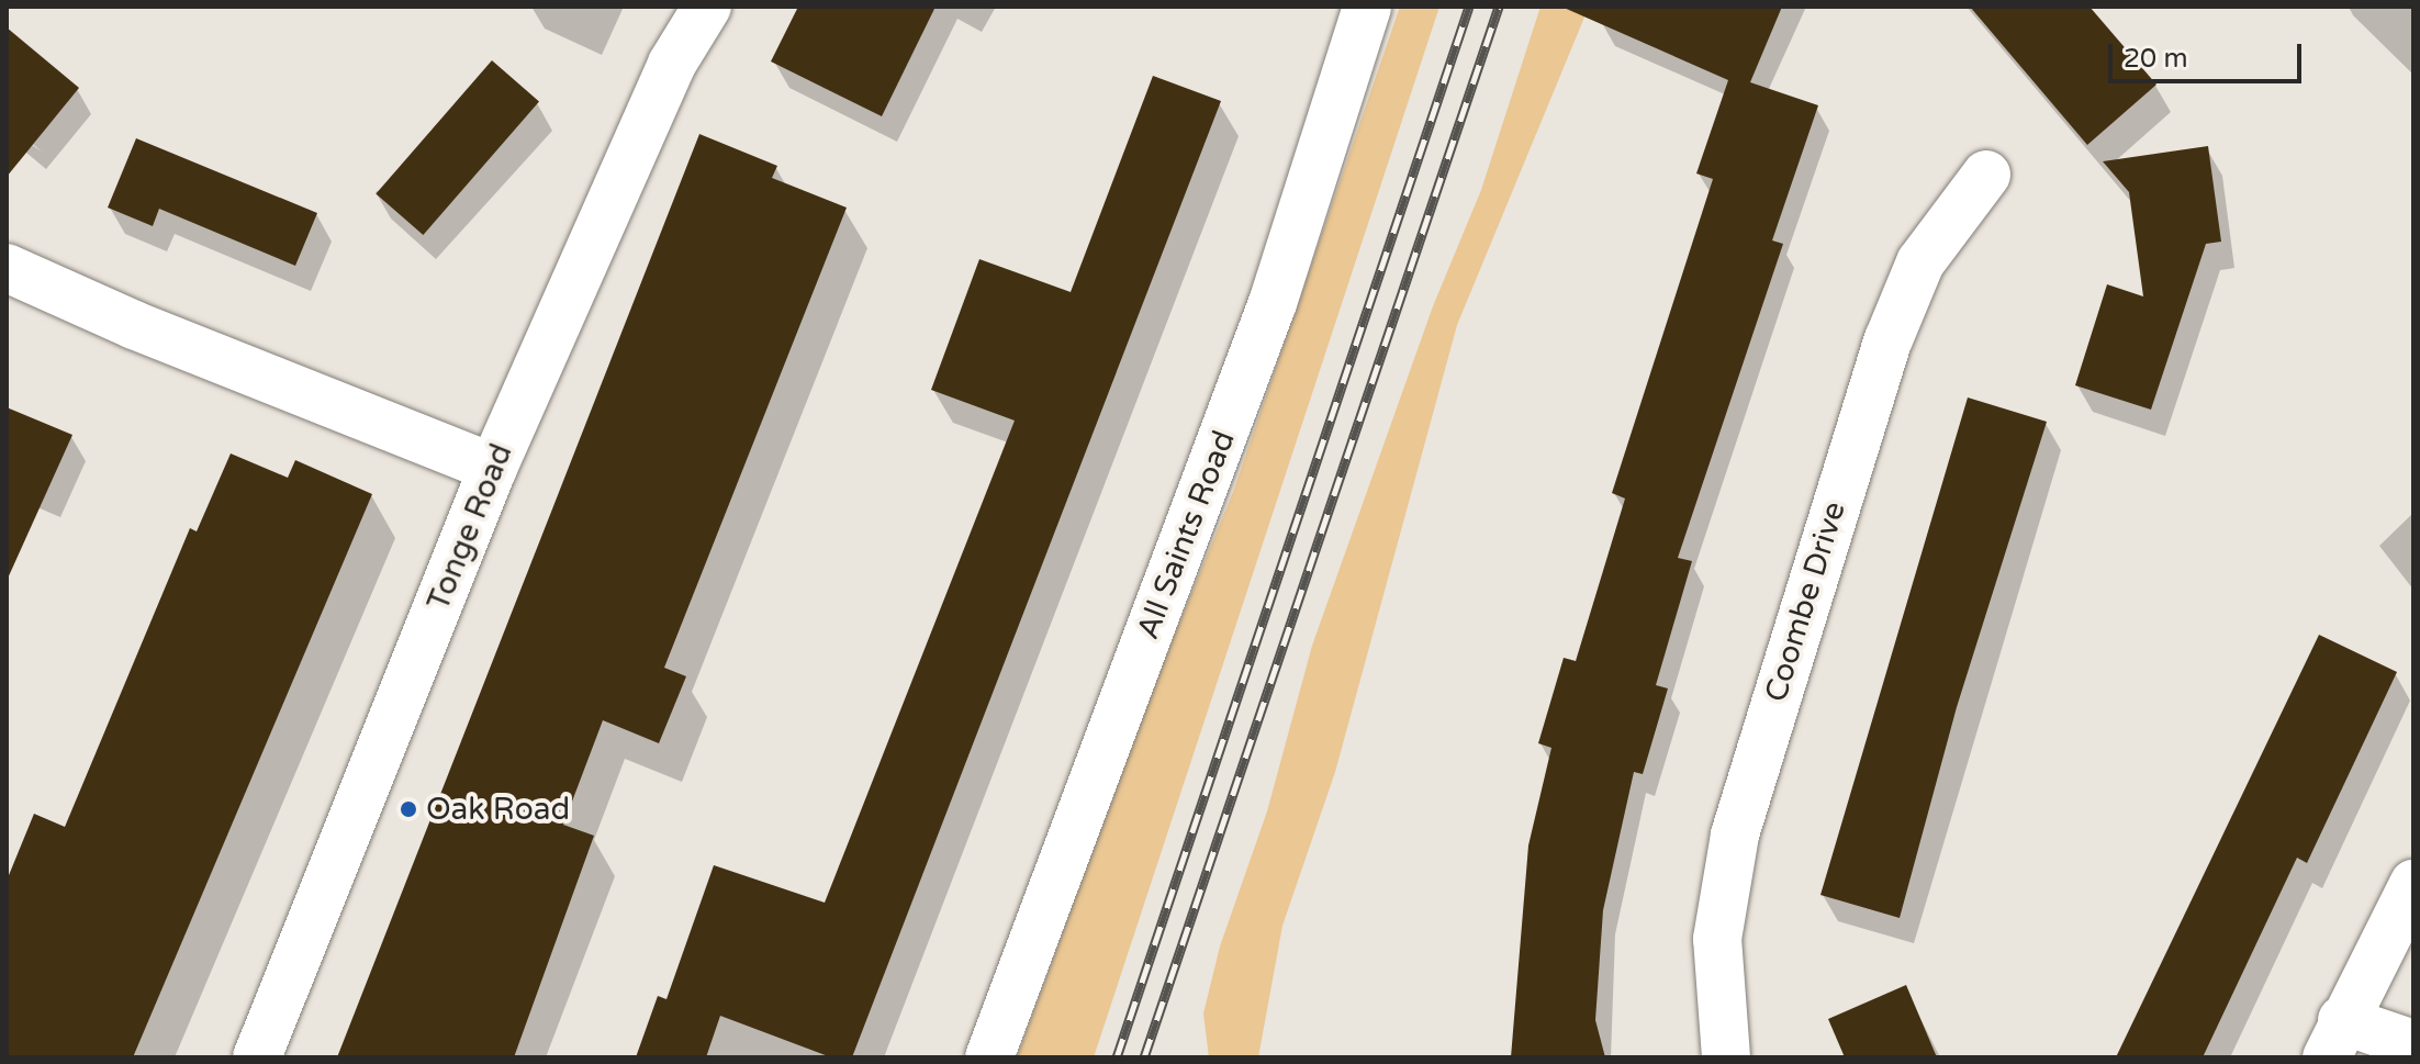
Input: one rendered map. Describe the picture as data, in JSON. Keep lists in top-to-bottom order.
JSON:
{
  "streets": {
    "street": ["Tonge Road", "All Saints Road", "Coombe Drive"]
  },
  "places": ["Oak Road"],
  "scale_bar": "20 m"
}
